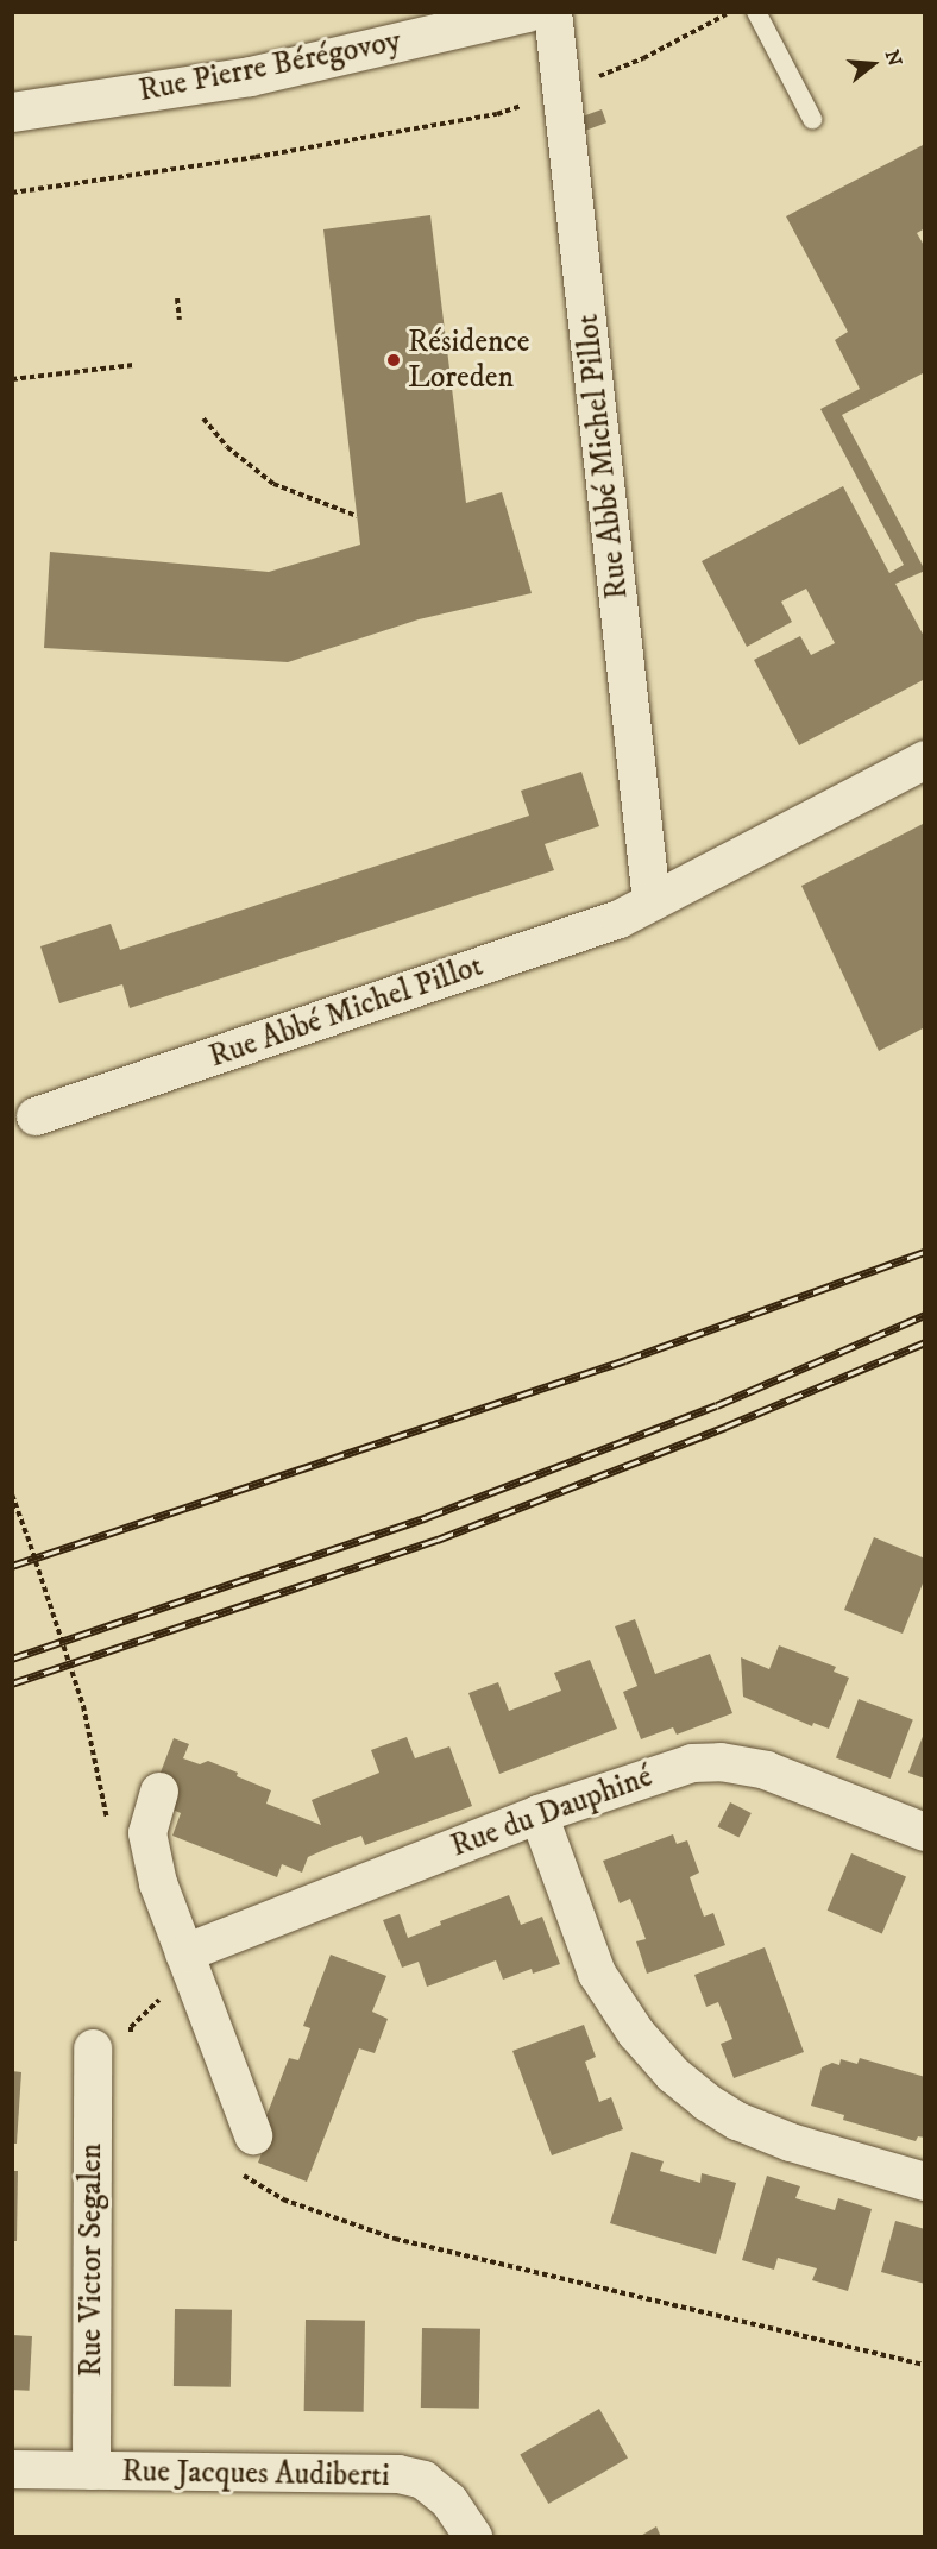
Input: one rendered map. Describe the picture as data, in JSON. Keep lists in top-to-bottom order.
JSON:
{
  "streets": {
    "street": [
      "Rue Pierre Bérégovoy",
      "Rue Abbé Michel Pillot",
      "Rue du Dauphiné",
      "Rue Victor Segalen",
      "Rue Jacques Audiberti"
    ]
  },
  "crossings": [
    ["Rue Victor Segalen", "Rue Jacques Audiberti"]
  ],
  "places": ["Résidence Loreden"],
  "north": "right"
}
